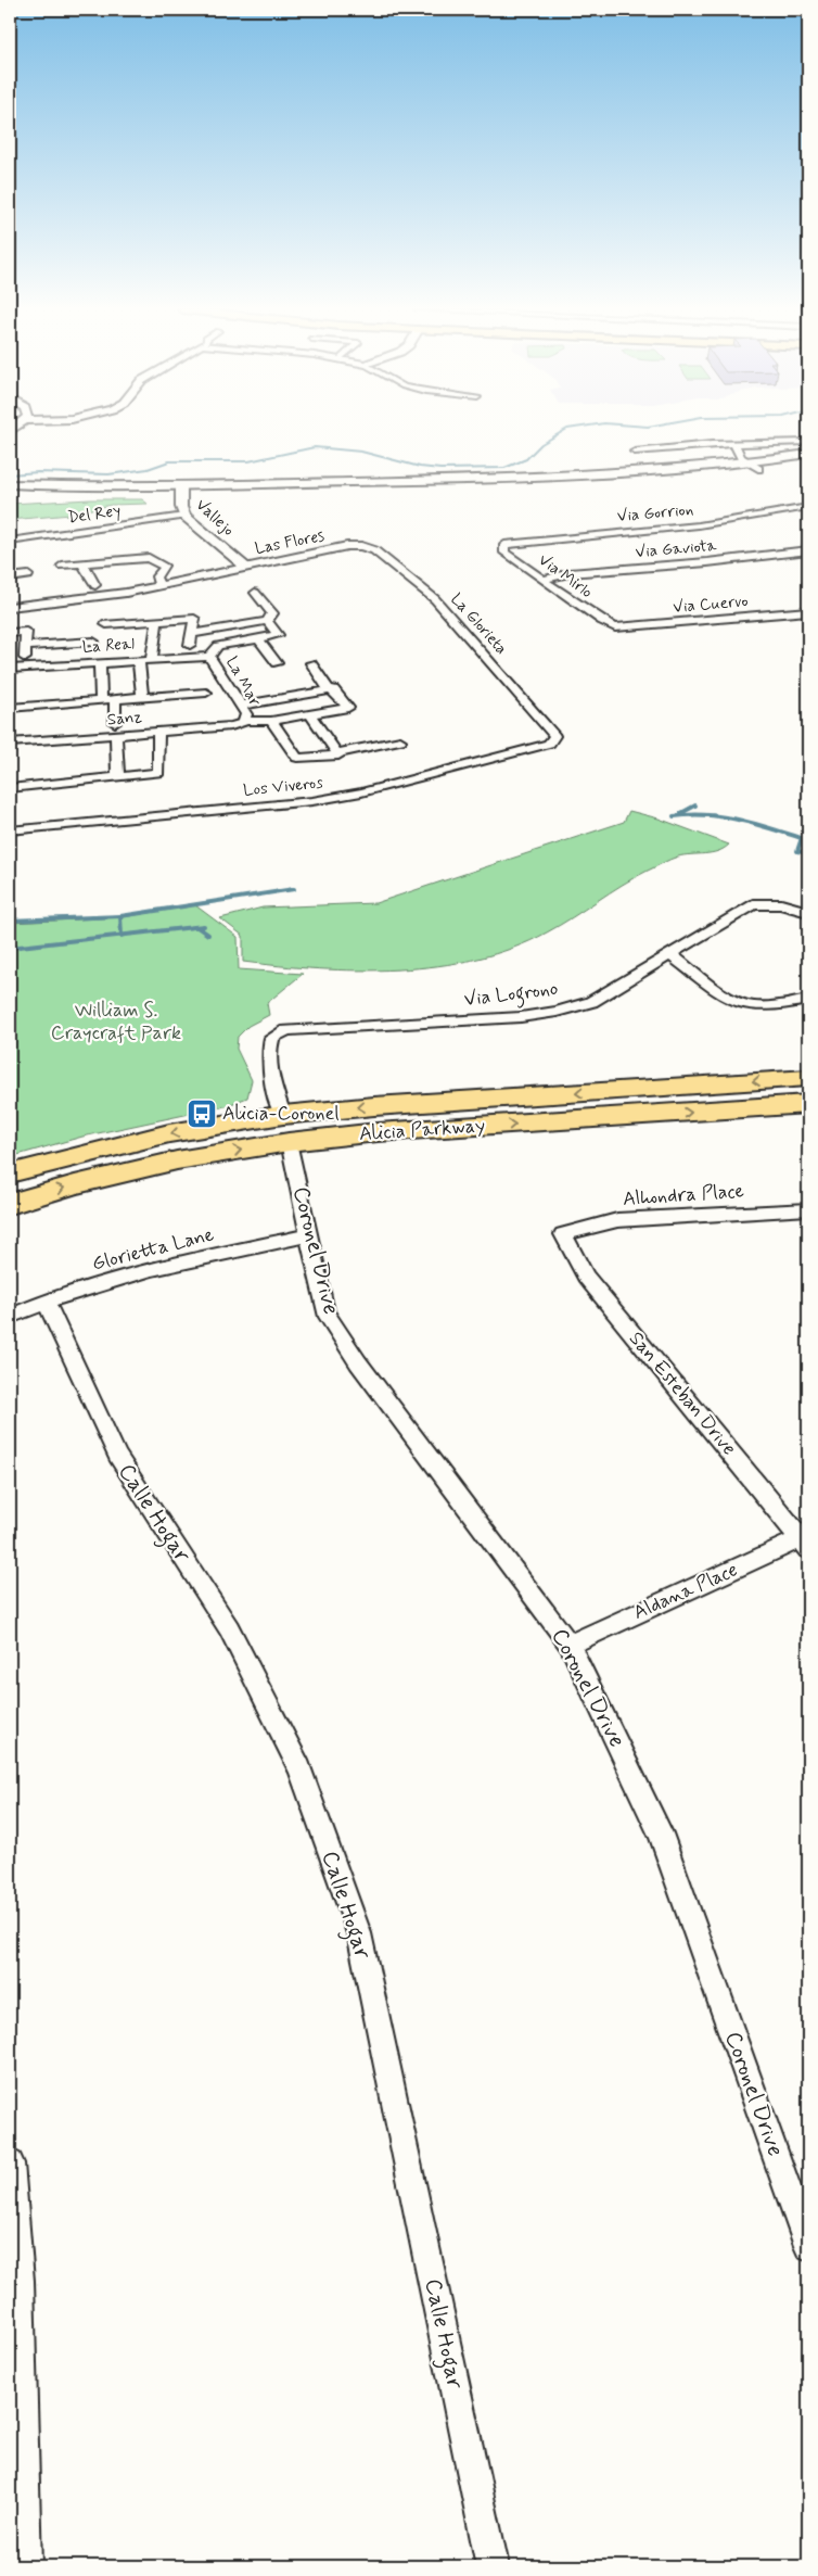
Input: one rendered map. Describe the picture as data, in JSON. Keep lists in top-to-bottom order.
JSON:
{
  "streets": {
    "main road": ["Alicia Parkway"],
    "street": [
      "Via Gorrion",
      "Del Rey",
      "Vallejo",
      "Las Flores",
      "Via Gaviota",
      "Via Mirlo",
      "Via Cuervo",
      "La Glorieta",
      "La Real",
      "La Mar",
      "Sanz",
      "Los Viveros",
      "Via Logrono",
      "Alhondra Place",
      "Glorietta Lane",
      "Coronel Drive",
      "San Esteban Drive",
      "Calle Hogar",
      "Aldana Place"
    ]
  },
  "crossings": [
    ["Via Gorrion", "Via Mirlo"],
    ["Del Rey", "Vallejo"],
    ["Vallejo", "Las Flores"],
    ["Las Flores", "La Glorieta"],
    ["Via Gaviota", "Via Mirlo"],
    ["Via Mirlo", "Via Cuervo"],
    ["La Glorieta", "Los Viveros"],
    ["La Real", "La Mar"],
    ["La Mar", "Sanz"],
    ["Via Logrono", "Alicia Parkway"],
    ["Alicia Parkway", "Coronel Drive"],
    ["Alhondra Place", "San Esteban Drive"],
    ["Glorietta Lane", "Coronel Drive"],
    ["Glorietta Lane", "Calle Hogar"],
    ["Coronel Drive", "Aldana Place"],
    ["San Esteban Drive", "Aldana Place"]
  ],
  "parks": ["William S. Craycraft Park"],
  "places": {
    "bus stop": ["Alicia-Coronel"]
  }
}
